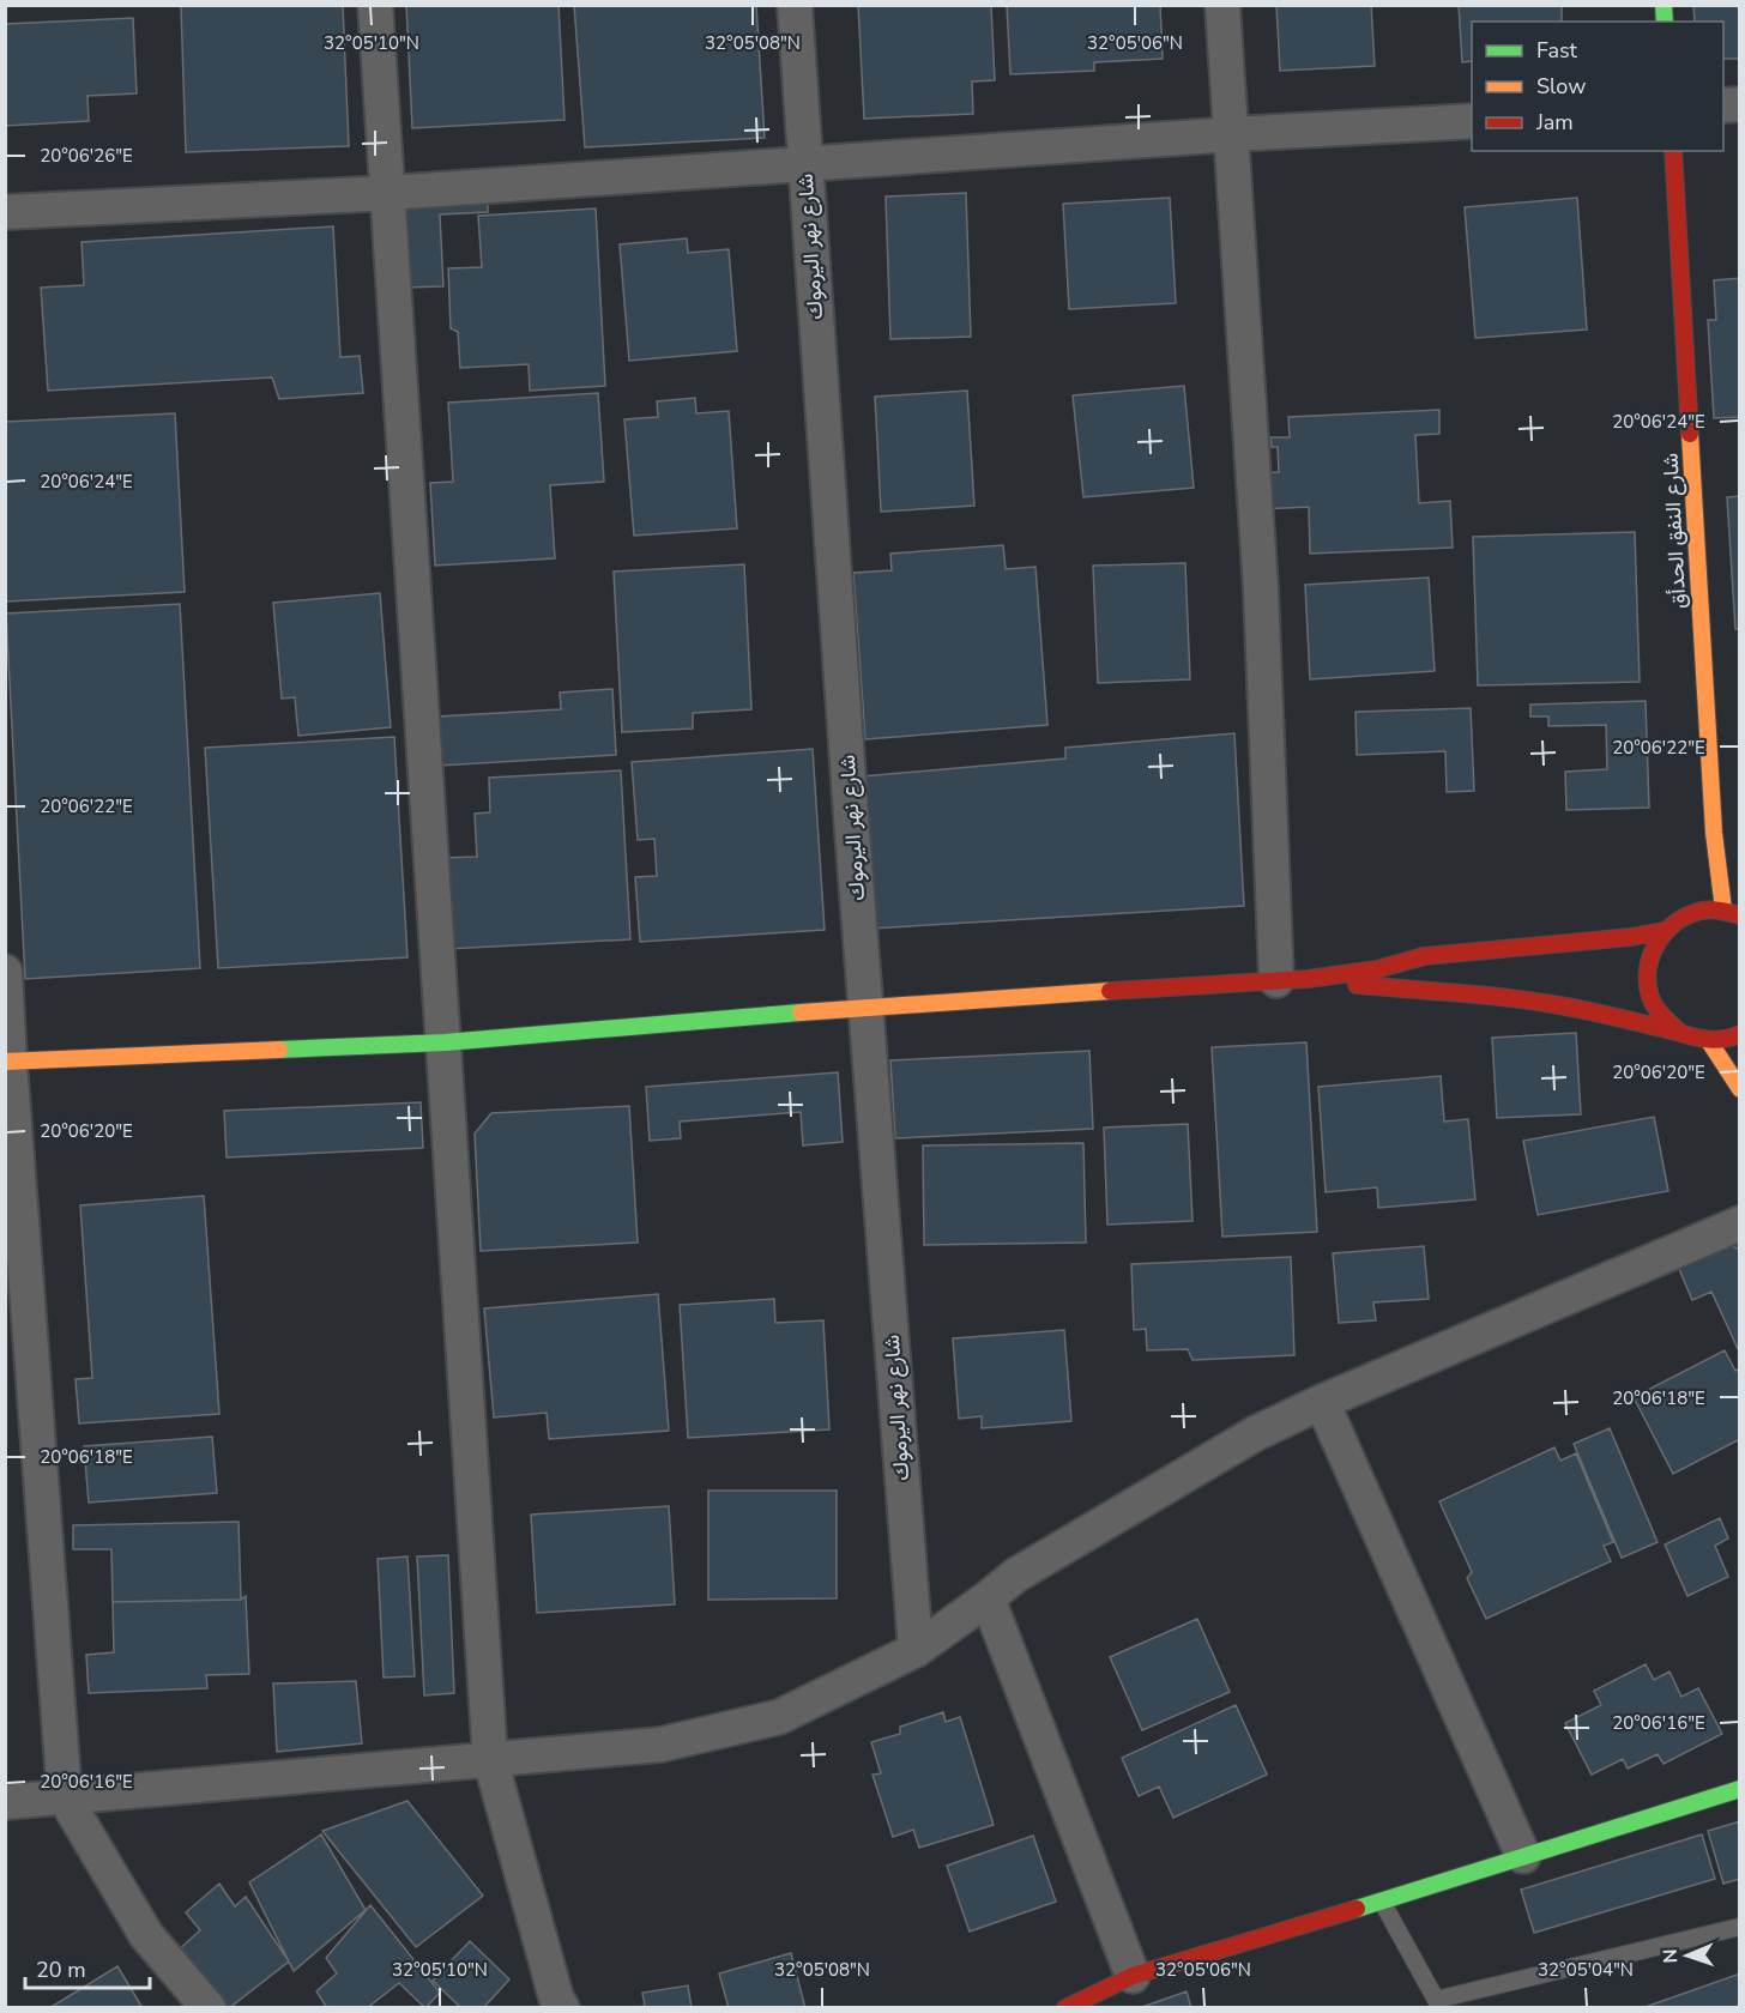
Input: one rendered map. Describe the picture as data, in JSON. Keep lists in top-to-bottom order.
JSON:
{
  "streets": {
    "main road": ["شارع النفق الحدأق"],
    "street": ["شارع نهر اليرموك"]
  },
  "legend": ["Fast", "Slow", "Jam"],
  "scale_bar": "20 m",
  "north": "left",
  "coordinates": [
    "32°05'10\"N",
    "32°05'08\"N",
    "32°05'06\"N",
    "20°06'26\"E",
    "20°06'24\"E",
    "20°06'22\"E",
    "20°06'20\"E",
    "20°06'18\"E",
    "20°06'16\"E",
    "32°05'04\"N"
  ]
}
